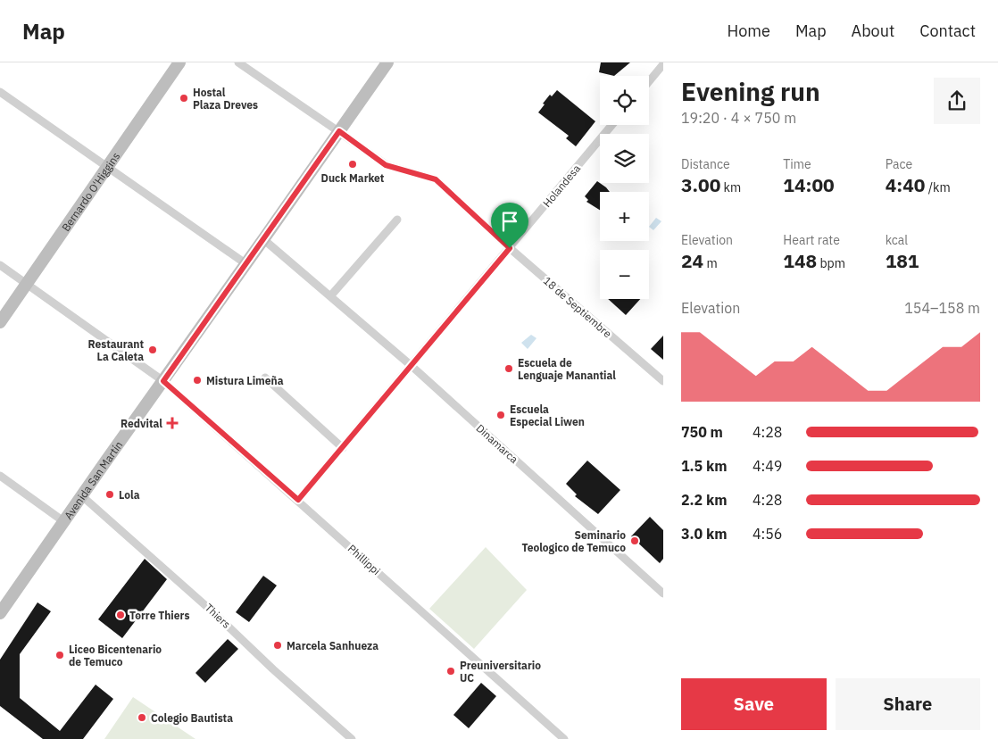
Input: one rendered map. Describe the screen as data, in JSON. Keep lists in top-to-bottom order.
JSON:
{
  "streets": {
    "main road": ["Bernardo O'Higgins", "Avenida San Martín"],
    "street": [
      "Holandesa",
      "18 de Septiembre",
      "Dinamarca",
      "Phillippi",
      "Thiers"
    ]
  },
  "crossings": [
    ["Holandesa", "18 de Septiembre"],
    ["Holandesa", "Dinamarca"],
    ["Holandesa", "Phillippi"],
    ["Bernardo O'Higgins", "Phillippi"],
    ["18 de Septiembre", "Avenida San Martín"],
    ["Dinamarca", "Avenida San Martín"],
    ["Avenida San Martín", "Phillippi"],
    ["Avenida San Martín", "Thiers"]
  ],
  "places": {
    "other": [
      "Hostal Plaza Dreves",
      "Duck Market",
      "Restaurant La Caleta",
      "Escuela de Lenguaje Manantial",
      "Mistura Limeña",
      "Escuela Especial Liwen",
      "Lola",
      "Seminario Teologico de Temuco",
      "Torre Thiers",
      "Marcela Sanhueza",
      "Liceo Bicentenario de Temuco",
      "Preuniversitario UC",
      "Colegio Bautista"
    ],
    "health": ["Redvital"]
  },
  "page": {
    "header": "Map",
    "nav": [
      "Home",
      "Map",
      "About",
      "Contact"
    ],
    "heading": ["Evening run", "19:20 · 4 × 750 m"],
    "map_buttons": ["+", "−"],
    "stats": [
      ["Distance", "3.00 km"],
      ["Time", "14:00"],
      ["Pace", "4:40 /km"],
      ["Elevation", "24 m"],
      ["Heart rate", "148 bpm"],
      ["kcal", "181"]
    ],
    "chart": ["Elevation", "154–158 m"],
    "list": [
      {
        "name": "750 m",
        "note": "4:28"
      },
      {
        "name": "1.5 km",
        "note": "4:49"
      },
      {
        "name": "2.2 km",
        "note": "4:28"
      },
      {
        "name": "3.0 km",
        "note": "4:56"
      }
    ],
    "buttons": ["Save", "Share"]
  }
}
